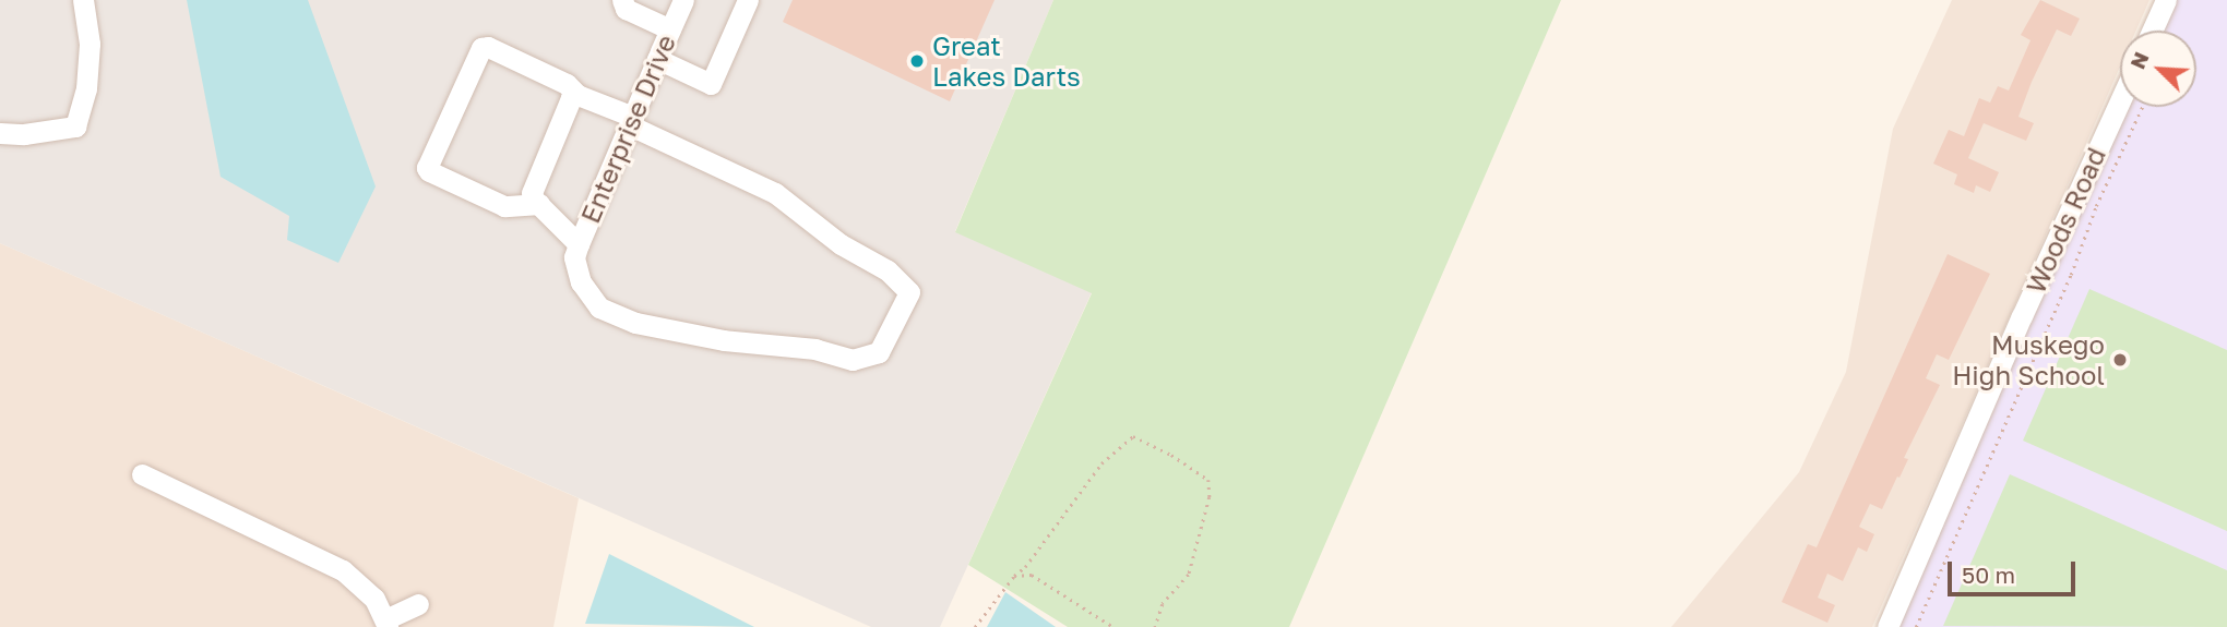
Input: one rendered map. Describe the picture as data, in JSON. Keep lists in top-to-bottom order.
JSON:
{
  "streets": {
    "street": ["Enterprise Drive", "Woods Road"]
  },
  "places": ["Great Lakes Darts", "Muskego High School"],
  "scale_bar": "50 m",
  "north": "top left"
}
